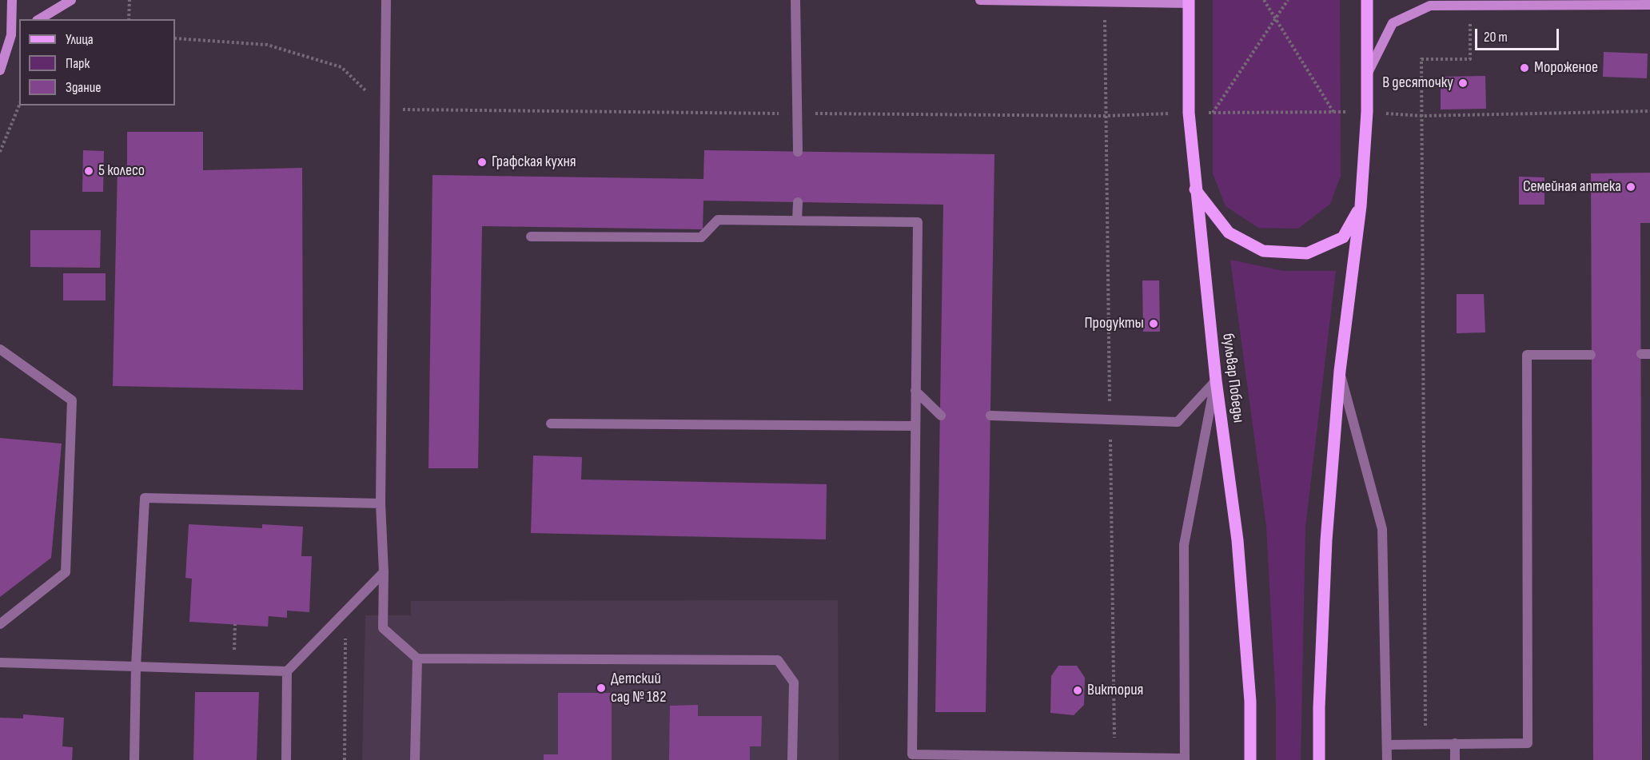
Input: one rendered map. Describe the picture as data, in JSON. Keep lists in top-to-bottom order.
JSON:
{
  "streets": {
    "main road": ["бульвар Победы"]
  },
  "places": [
    "Мороженое",
    "В десяточку",
    "Графская кухня",
    "5 колесо",
    "Семейная аптека",
    "Продукты",
    "Детский сад № 182",
    "Виктория"
  ],
  "legend": ["Улица", "Парк", "Здание"],
  "scale_bar": "20 m"
}
